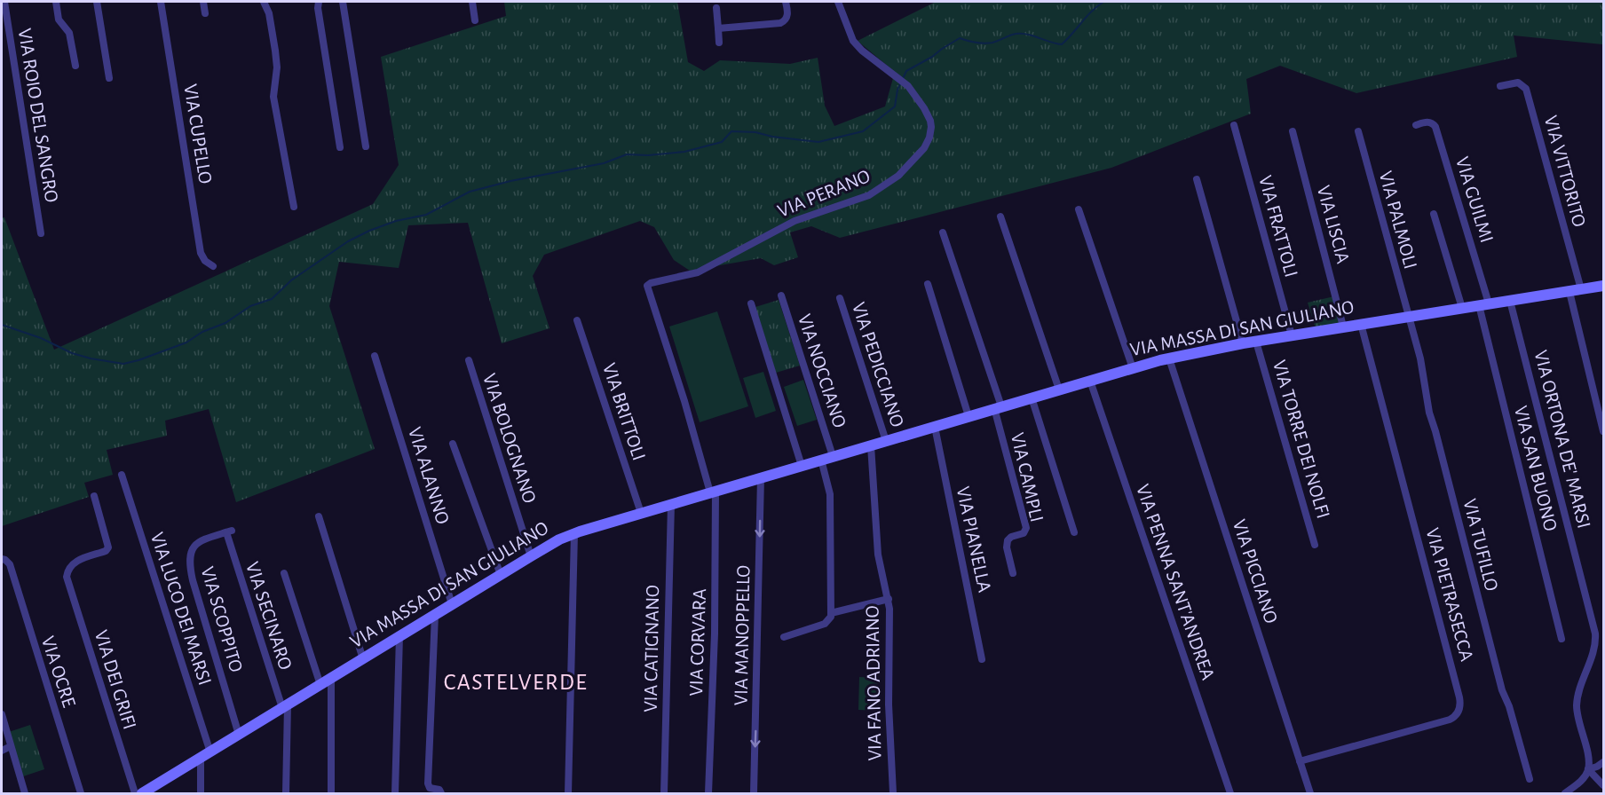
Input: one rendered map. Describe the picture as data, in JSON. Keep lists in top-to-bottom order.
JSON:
{
  "streets": {
    "street": [
      "VIA ROIO DEL SANGRO",
      "VIA CUPELLO",
      "VIA VITTORITO",
      "VIA PERANO",
      "VIA GUILMI",
      "VIA PALMOLI",
      "VIA LISCIA",
      "VIA FRATTOLI",
      "VIA MASSA DI SAN GIULIANO",
      "VIA PEDICCIANO",
      "VIA NOCCIANO",
      "VIA BRITTOLI",
      "VIA BOLOGNANO",
      "VIA TORRE DEI NOLFI",
      "VIA ORTONA DE' MARSI",
      "VIA SAN BUONO",
      "VIA ALANNO",
      "VIA CAMPLI",
      "VIA PIANELLA",
      "VIA TUFILLO",
      "VIA PICCIANO",
      "VIA PENNA SANT'ANDREA",
      "VIA PIETRASECCA",
      "VIA LUCO DEI MARSI",
      "VIA SECINARO",
      "VIA SCOPPITO",
      "VIA MANOPPELLO",
      "VIA CORVARA",
      "VIA CATIGNANO",
      "VIA OCRE",
      "VIA DEI GRIFI",
      "VIA FANO ADRIANO"
    ]
  },
  "crossings": [
    ["VIA VITTORITO", "VIA MASSA DI SAN GIULIANO"],
    ["VIA PERANO", "VIA CORVARA"],
    ["VIA GUILMI", "VIA MASSA DI SAN GIULIANO"],
    ["VIA GUILMI", "VIA SAN BUONO"],
    ["VIA PALMOLI", "VIA MASSA DI SAN GIULIANO"],
    ["VIA PALMOLI", "VIA TUFILLO"],
    ["VIA LISCIA", "VIA MASSA DI SAN GIULIANO"],
    ["VIA FRATTOLI", "VIA MASSA DI SAN GIULIANO"],
    ["VIA MASSA DI SAN GIULIANO", "VIA PEDICCIANO"],
    ["VIA MASSA DI SAN GIULIANO", "VIA NOCCIANO"],
    ["VIA MASSA DI SAN GIULIANO", "VIA BRITTOLI"],
    ["VIA MASSA DI SAN GIULIANO", "VIA BOLOGNANO"],
    ["VIA MASSA DI SAN GIULIANO", "VIA TORRE DEI NOLFI"],
    ["VIA MASSA DI SAN GIULIANO", "VIA ORTONA DE' MARSI"],
    ["VIA MASSA DI SAN GIULIANO", "VIA SAN BUONO"],
    ["VIA MASSA DI SAN GIULIANO", "VIA ALANNO"],
    ["VIA MASSA DI SAN GIULIANO", "VIA CAMPLI"],
    ["VIA MASSA DI SAN GIULIANO", "VIA PIANELLA"],
    ["VIA MASSA DI SAN GIULIANO", "VIA TUFILLO"],
    ["VIA MASSA DI SAN GIULIANO", "VIA PICCIANO"],
    ["VIA MASSA DI SAN GIULIANO", "VIA PENNA SANT'ANDREA"],
    ["VIA MASSA DI SAN GIULIANO", "VIA PIETRASECCA"],
    ["VIA MASSA DI SAN GIULIANO", "VIA LUCO DEI MARSI"],
    ["VIA MASSA DI SAN GIULIANO", "VIA SECINARO"],
    ["VIA MASSA DI SAN GIULIANO", "VIA SCOPPITO"],
    ["VIA MASSA DI SAN GIULIANO", "VIA MANOPPELLO"],
    ["VIA MASSA DI SAN GIULIANO", "VIA CORVARA"],
    ["VIA MASSA DI SAN GIULIANO", "VIA CATIGNANO"],
    ["VIA MASSA DI SAN GIULIANO", "VIA FANO ADRIANO"],
    ["VIA PICCIANO", "VIA PIETRASECCA"],
    ["VIA SECINARO", "VIA SCOPPITO"]
  ],
  "one_way": ["VIA MANOPPELLO"],
  "districts": ["CASTELVERDE"]
}
